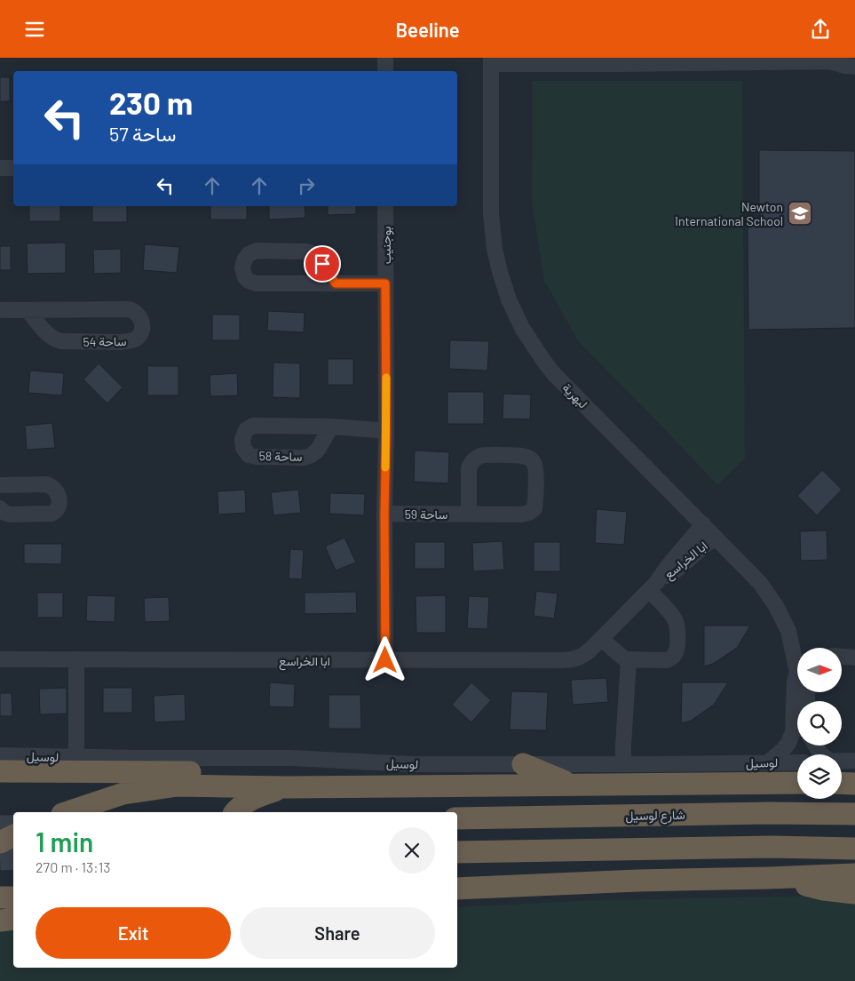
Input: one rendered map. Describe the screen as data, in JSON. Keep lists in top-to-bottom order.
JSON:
{
  "streets": {
    "highway": ["شارع لوسيل"],
    "street": [
      "بوجنيب",
      "ساحة 54",
      "لبهرية",
      "ساحة 58",
      "ساحة 59",
      "ابا الخراسع",
      "لوسيل"
    ]
  },
  "crossings": [
    ["بوجنيب", "ساحة 58"],
    ["بوجنيب", "ساحة 59"],
    ["بوجنيب", "ابا الخراسع"],
    ["لبهرية", "ابا الخراسع"],
    ["لبهرية", "لوسيل"]
  ],
  "places": {
    "school or university": ["Newton International School"]
  },
  "north": "right",
  "page": {
    "header": "Beeline",
    "turn": ["230 m", "ساحة 57"],
    "heading": ["1 min", "270 m · 13:13"],
    "buttons": ["Exit", "Share"]
  }
}
